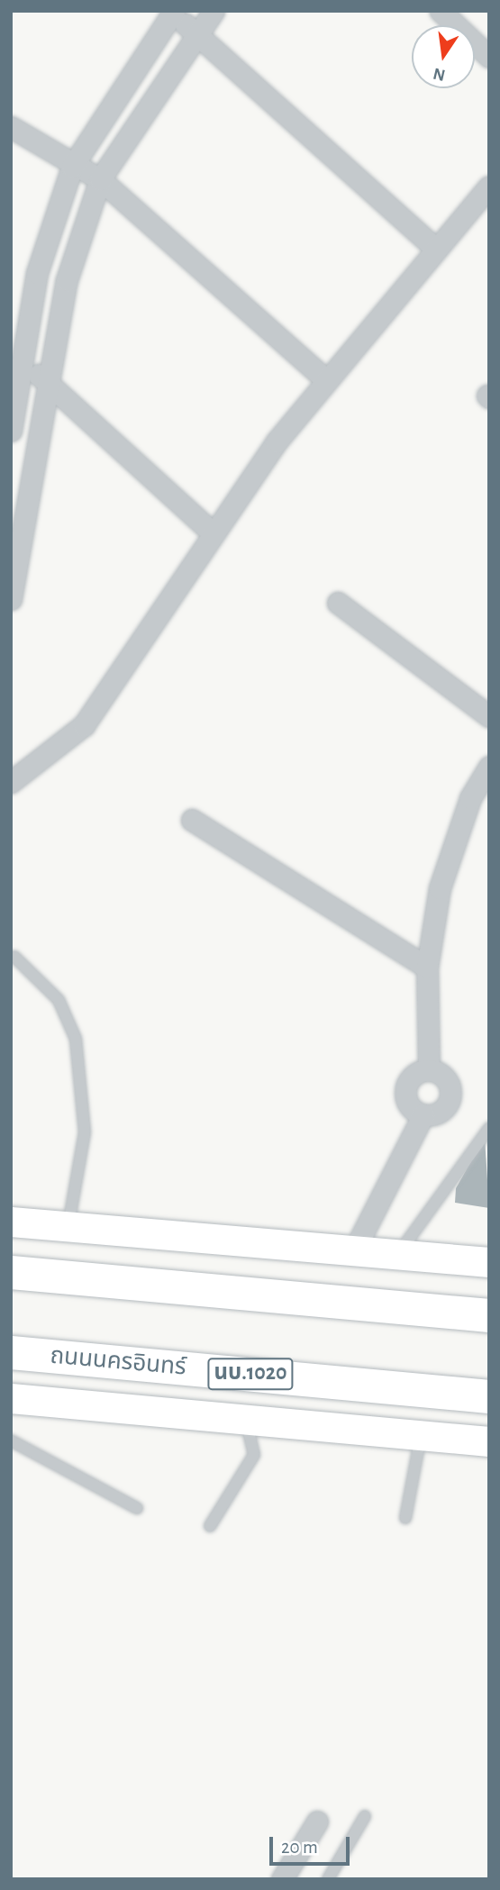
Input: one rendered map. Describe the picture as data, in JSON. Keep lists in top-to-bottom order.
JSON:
{
  "streets": {
    "main road": ["ถนนนครอินทร์", "นบ.1020"]
  },
  "scale_bar": "20 m",
  "north": "bottom"
}
